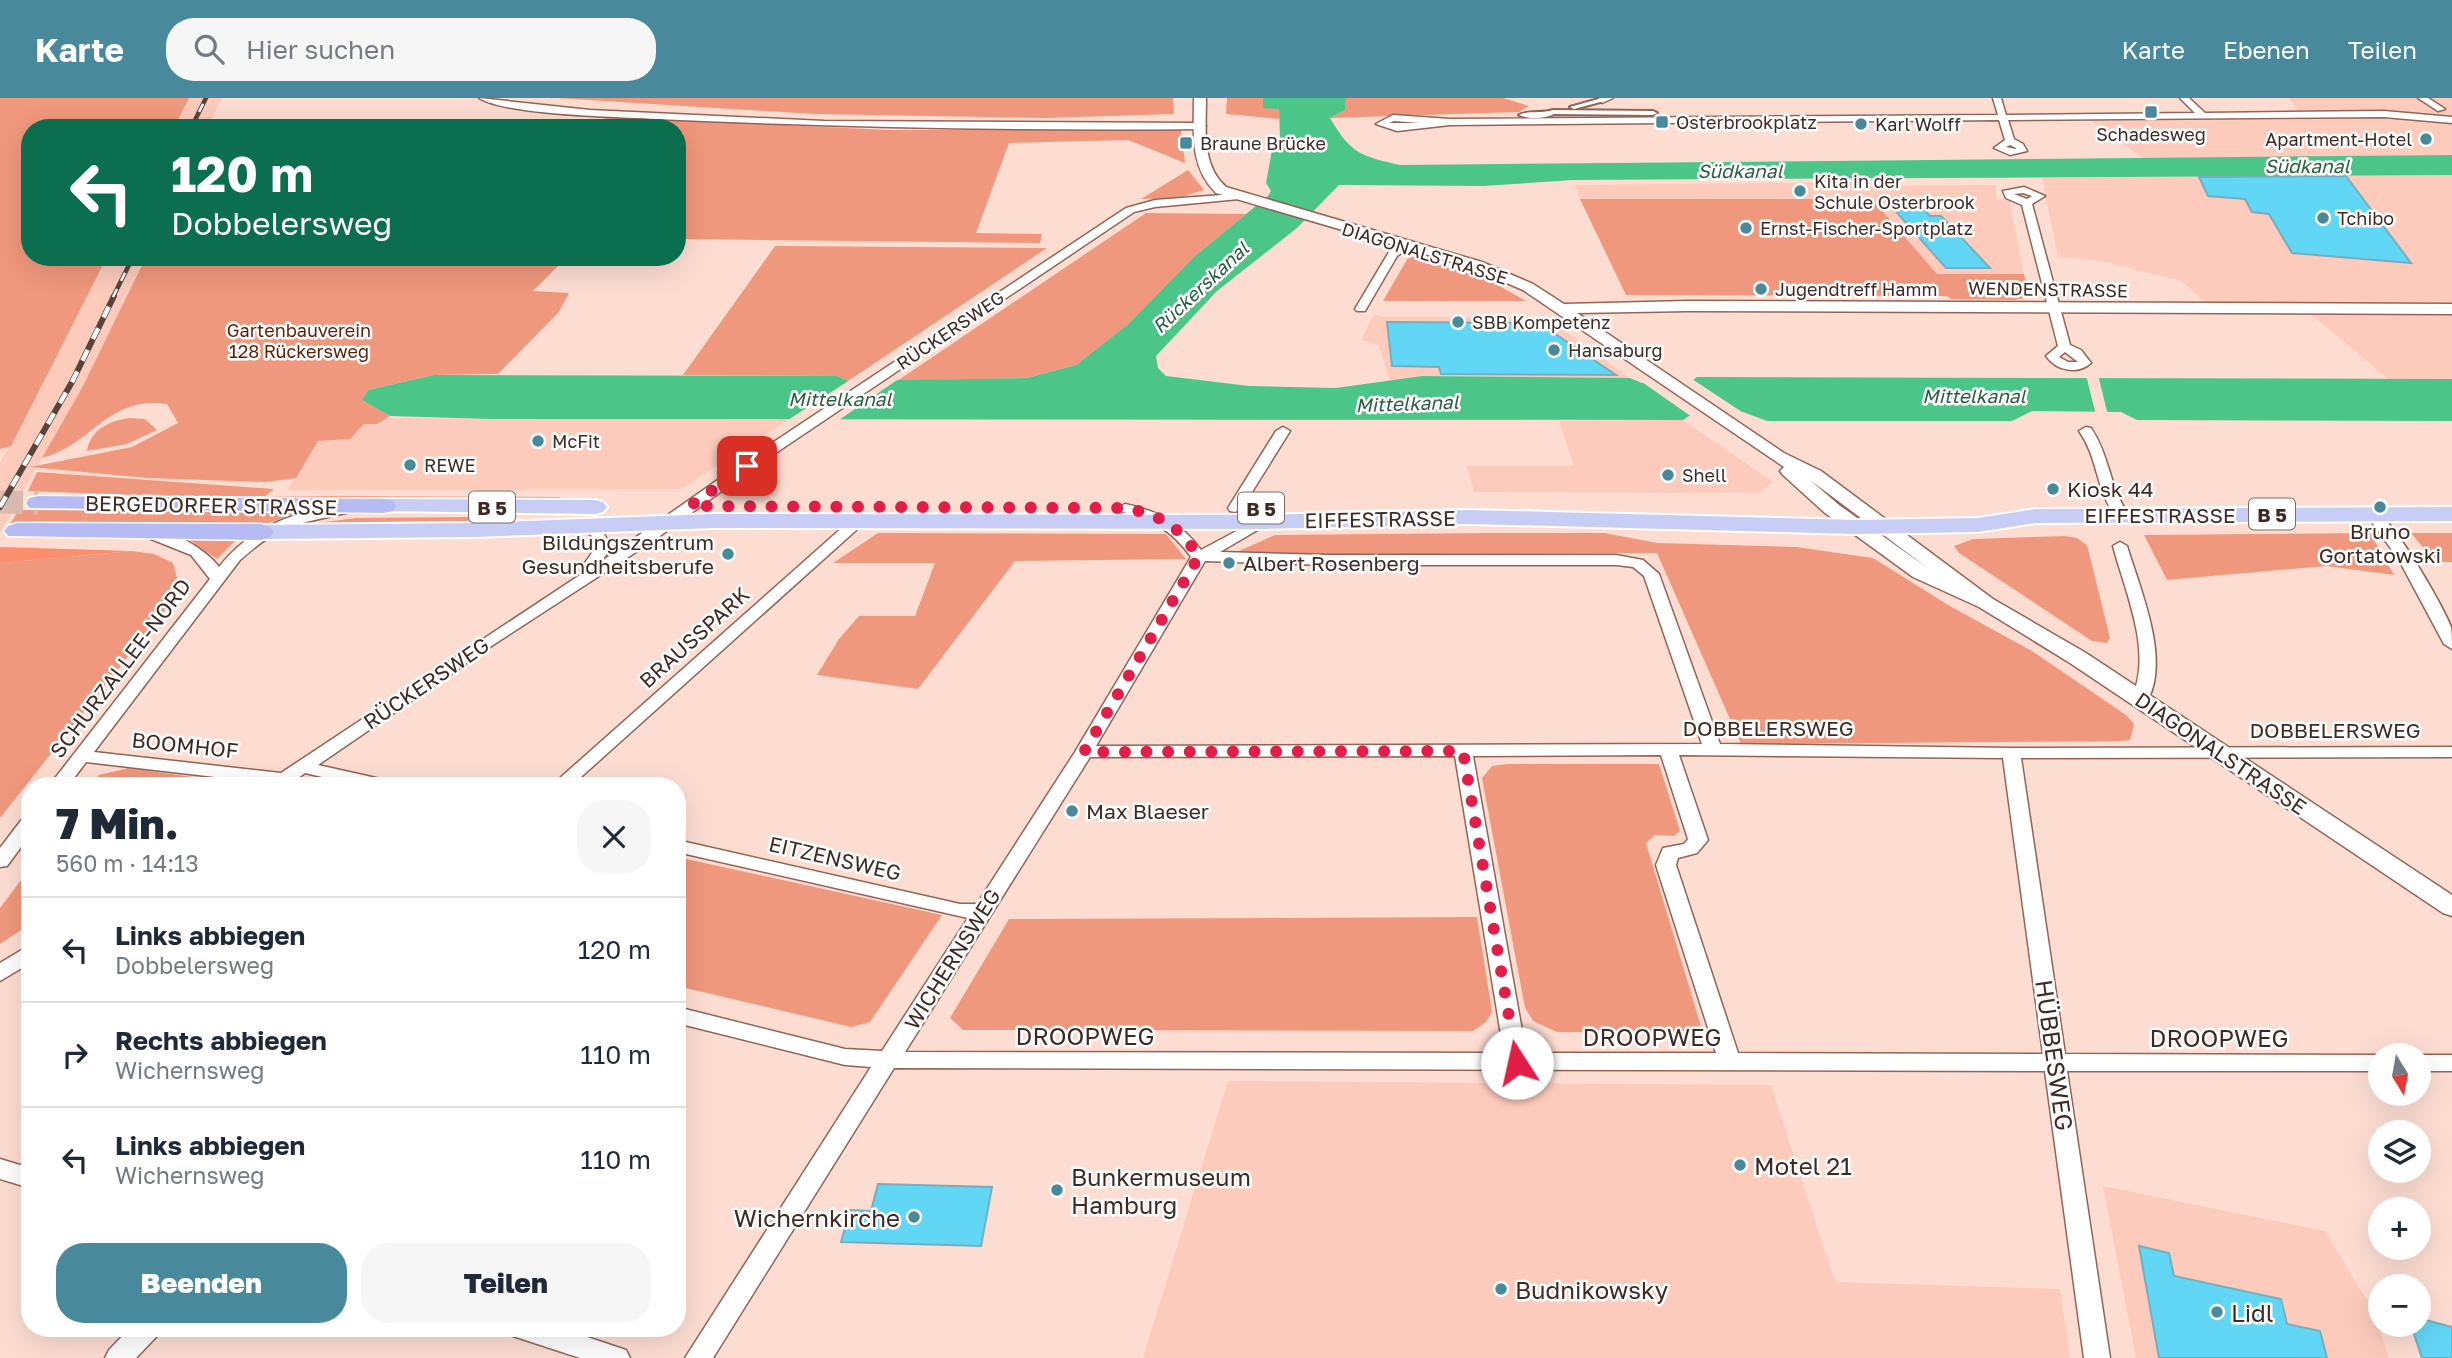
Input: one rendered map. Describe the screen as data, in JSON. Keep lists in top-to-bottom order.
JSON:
{
  "streets": {
    "highway": ["BERGEDORFER STRASSE", "B 5"],
    "main road": ["EIFFESTRASSE"],
    "street": [
      "DIAGONALSTRASSE",
      "WENDENSTRASSE",
      "RÜCKERSWEG",
      "BRAUSSPARK",
      "SCHURZALLEE-NORD",
      "DOBBELERSWEG",
      "BOOMHOF",
      "EITZENSWEG",
      "WICHERNSWEG",
      "DROOPWEG",
      "HÜBBESWEG"
    ]
  },
  "crossings": [
    ["DIAGONALSTRASSE", "WENDENSTRASSE"],
    ["DIAGONALSTRASSE", "RÜCKERSWEG"],
    ["DIAGONALSTRASSE", "EIFFESTRASSE"],
    ["DIAGONALSTRASSE", "DOBBELERSWEG"],
    ["RÜCKERSWEG", "EIFFESTRASSE"],
    ["BERGEDORFER STRASSE", "EIFFESTRASSE"],
    ["BERGEDORFER STRASSE", "SCHURZALLEE-NORD"],
    ["EIFFESTRASSE", "BRAUSSPARK"],
    ["EIFFESTRASSE", "SCHURZALLEE-NORD"],
    ["EIFFESTRASSE", "DOBBELERSWEG"],
    ["EIFFESTRASSE", "WICHERNSWEG"],
    ["SCHURZALLEE-NORD", "BOOMHOF"],
    ["DOBBELERSWEG", "WICHERNSWEG"],
    ["DOBBELERSWEG", "HÜBBESWEG"],
    ["EITZENSWEG", "WICHERNSWEG"],
    ["WICHERNSWEG", "DROOPWEG"],
    ["DROOPWEG", "HÜBBESWEG"]
  ],
  "water": ["Südkanal", "Rückerskanal", "Mittelkanal"],
  "parks": ["Gartenbauverein 128 Rückersweg"],
  "places": {
    "transit": ["Schadesweg", "Osterbrookplatz", "Braune Brücke"],
    "other": [
      "Karl Wolff",
      "Apartment-Hotel",
      "Kita in der Schule Osterbrook",
      "Tchibo",
      "Ernst-Fischer-Sportplatz",
      "Jugendtreff Hamm",
      "SBB Kompetenz",
      "Hansaburg",
      "McFit",
      "REWE",
      "Shell",
      "Kiosk 44",
      "Bruno Gortatowski",
      "Bildungszentrum Gesundheitsberufe",
      "Albert Rosenberg",
      "Max Blaeser",
      "Motel 21",
      "Bunkermuseum Hamburg",
      "Wichernkirche",
      "Budnikowsky",
      "Lidl"
    ]
  },
  "north": "bottom",
  "page": {
    "header": "Karte",
    "search": "Hier suchen",
    "nav": ["Karte", "Ebenen", "Teilen"],
    "turn": ["120 m", "Dobbelersweg"],
    "heading": ["7 Min.", "560 m · 14:13"],
    "list": [
      {
        "name": "Links abbiegen",
        "note": "Dobbelersweg",
        "value": "120 m"
      },
      {
        "name": "Rechts abbiegen",
        "note": "Wichernsweg",
        "value": "110 m"
      },
      {
        "name": "Links abbiegen",
        "note": "Wichernsweg",
        "value": "110 m"
      }
    ],
    "map_buttons": ["+", "−"],
    "buttons": ["Beenden", "Teilen"]
  }
}
